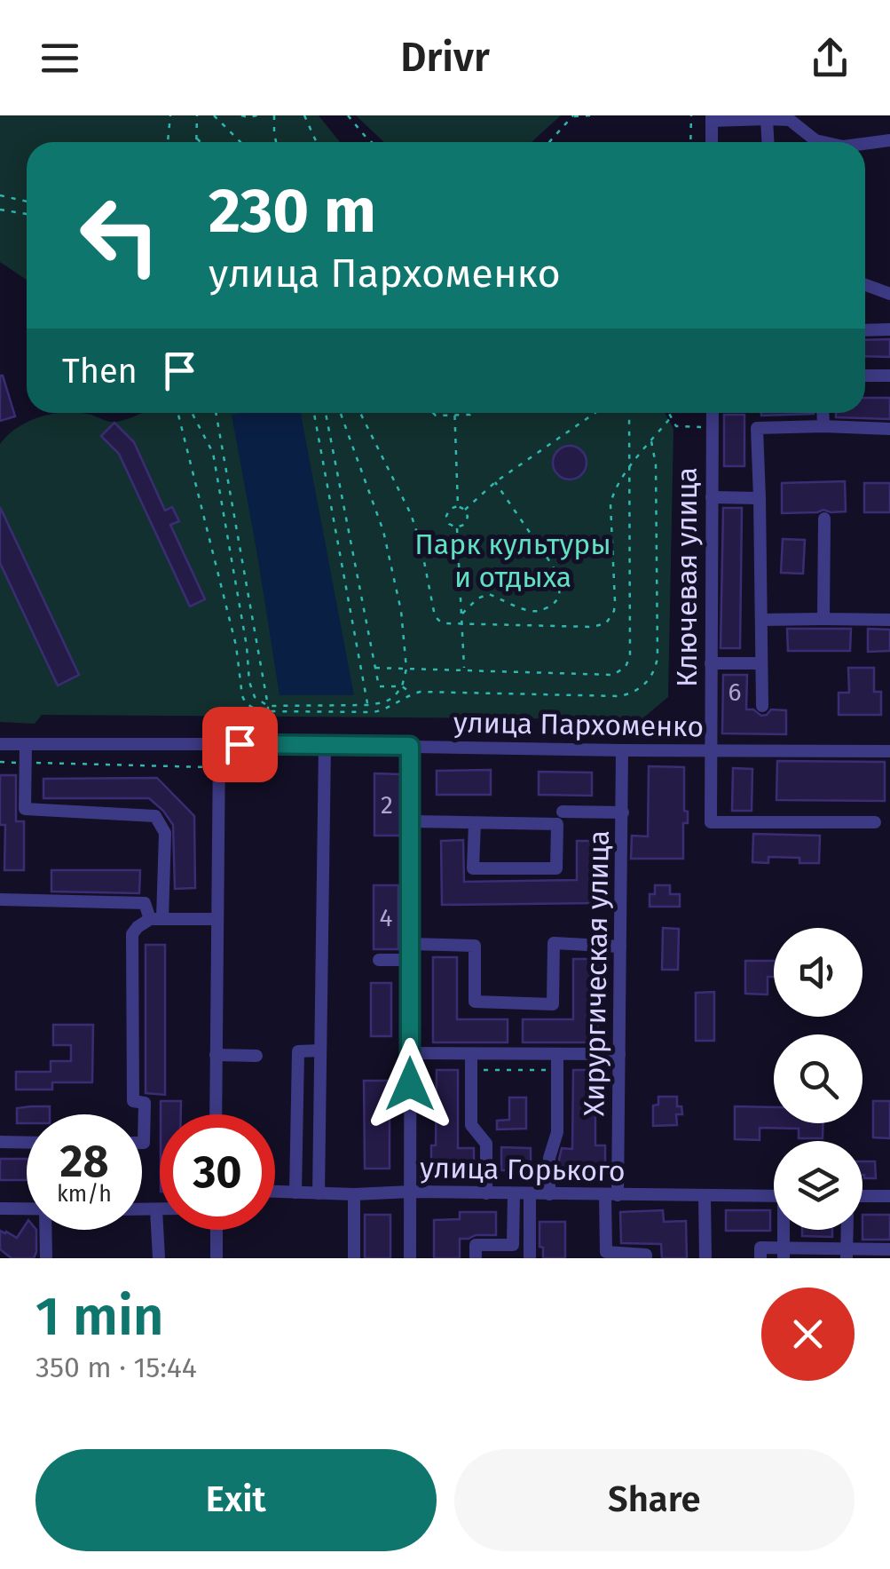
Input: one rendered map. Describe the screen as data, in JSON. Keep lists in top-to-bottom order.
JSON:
{
  "streets": {
    "street": [
      "Ключевая улица",
      "улица Пархоменко",
      "Хирургическая улица",
      "улица Горького"
    ]
  },
  "crossings": [
    ["Ключевая улица", "улица Пархоменко"],
    ["улица Пархоменко", "Хирургическая улица"],
    ["Хирургическая улица", "улица Горького"]
  ],
  "parks": ["Парк культуры и отдыха"],
  "house_numbers": ["6", "2", "4"],
  "page": {
    "header": "Drivr",
    "turn": ["230 m", "улица Пархоменко"],
    "then": "Then",
    "speed": "28 km/h",
    "limit": "30",
    "heading": ["1 min", "350 m · 15:44"],
    "buttons": ["Exit", "Share"]
  }
}
